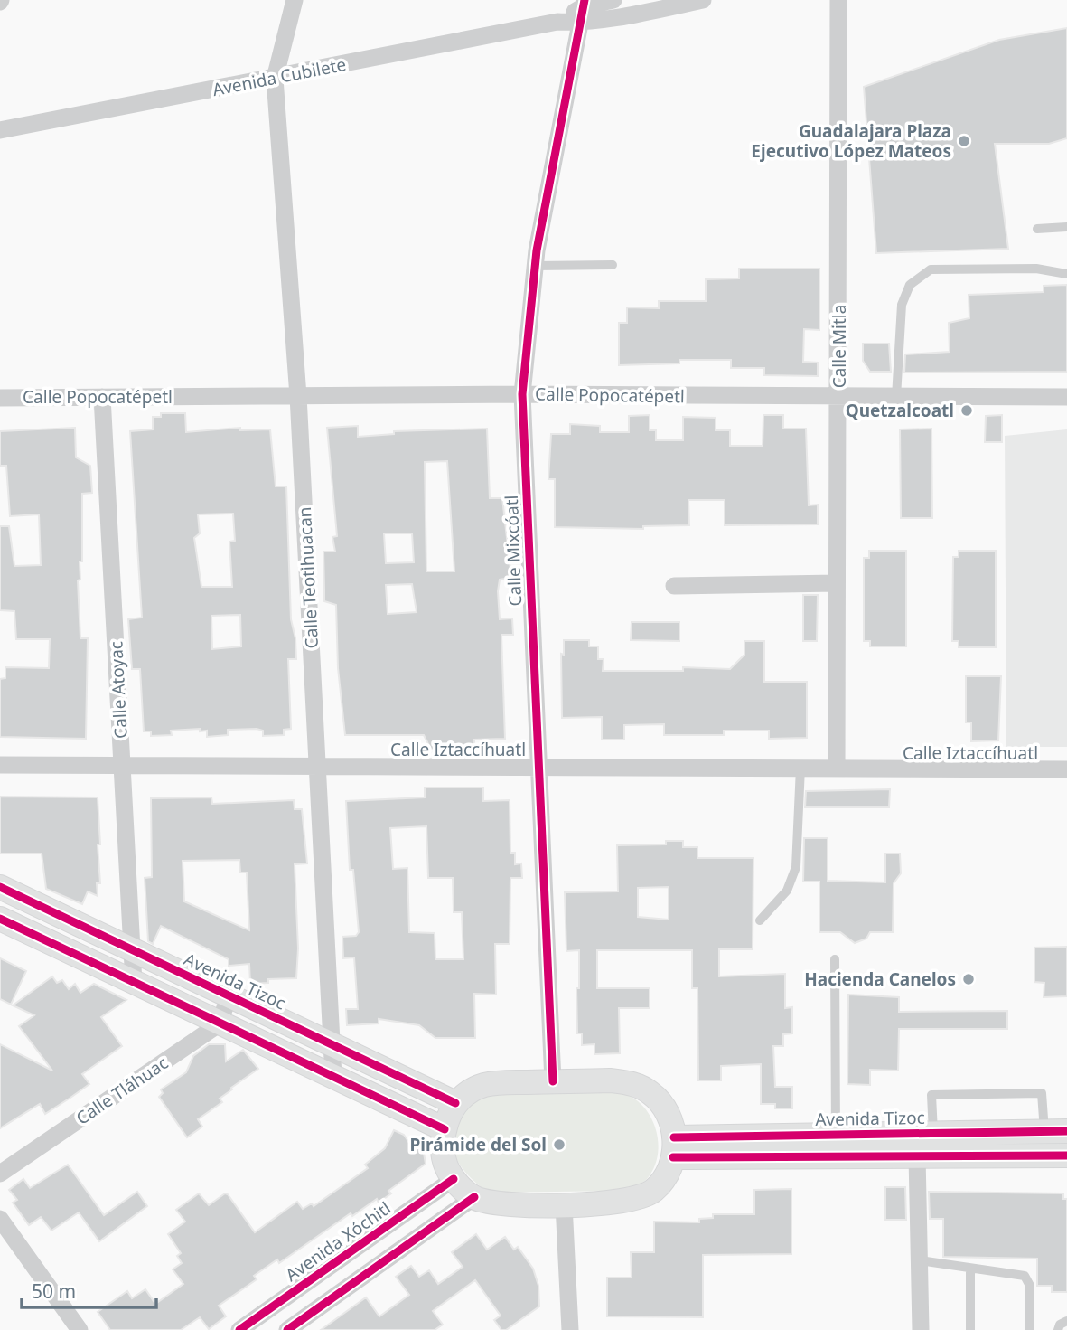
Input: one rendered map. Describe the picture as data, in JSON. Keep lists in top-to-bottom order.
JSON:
{
  "streets": {
    "main road": ["Avenida Tizoc"],
    "street": [
      "Avenida Cubilete",
      "Calle Mitla",
      "Calle Popocatépetl",
      "Calle Mixcóatl",
      "Calle Teotihuacan",
      "Calle Atoyac",
      "Calle Iztaccíhuatl",
      "Calle Tláhuac",
      "Avenida Xóchitl"
    ]
  },
  "crossings": [
    ["Avenida Cubilete", "Calle Mixcóatl"],
    ["Avenida Cubilete", "Calle Teotihuacan"],
    ["Calle Mitla", "Calle Popocatépetl"],
    ["Calle Mitla", "Calle Iztaccíhuatl"],
    ["Calle Popocatépetl", "Calle Mixcóatl"],
    ["Calle Popocatépetl", "Calle Teotihuacan"],
    ["Calle Popocatépetl", "Calle Atoyac"],
    ["Calle Mixcóatl", "Calle Iztaccíhuatl"],
    ["Calle Teotihuacan", "Calle Iztaccíhuatl"],
    ["Calle Teotihuacan", "Avenida Tizoc"],
    ["Calle Atoyac", "Calle Iztaccíhuatl"],
    ["Calle Atoyac", "Avenida Tizoc"]
  ],
  "places": [
    "Guadalajara Plaza Ejecutivo López Mateos",
    "Quetzalcoatl",
    "Hacienda Canelos",
    "Pirámide del Sol"
  ],
  "scale_bar": "50 m"
}
